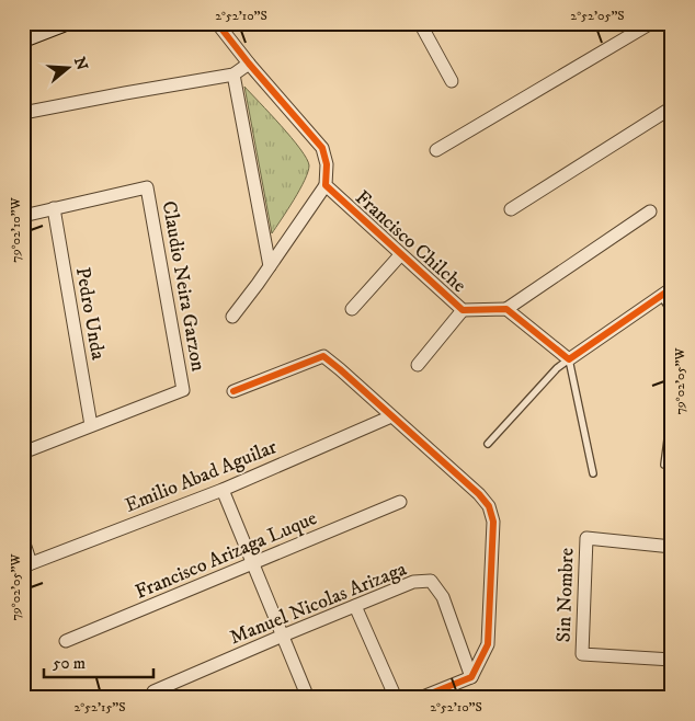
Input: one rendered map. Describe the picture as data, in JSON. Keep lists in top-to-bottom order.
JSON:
{
  "streets": {
    "street": [
      "Francisco Chilche",
      "Claudio Neira Garzon",
      "Pedro Unda",
      "Emilio Abad Aguilar",
      "Francisco Arizaga Luque",
      "Sin Nombre",
      "Manuel Nicolas Arizaga"
    ]
  },
  "crossings": [
    ["Claudio Neira Garzon", "Pedro Unda"]
  ],
  "scale_bar": "50 m",
  "north": "right",
  "coordinates": [
    "2°52'10\"S",
    "2°52'05\"S",
    "79°02'10\"W",
    "79°02'05\"W",
    "2°52'15\"S"
  ]
}
